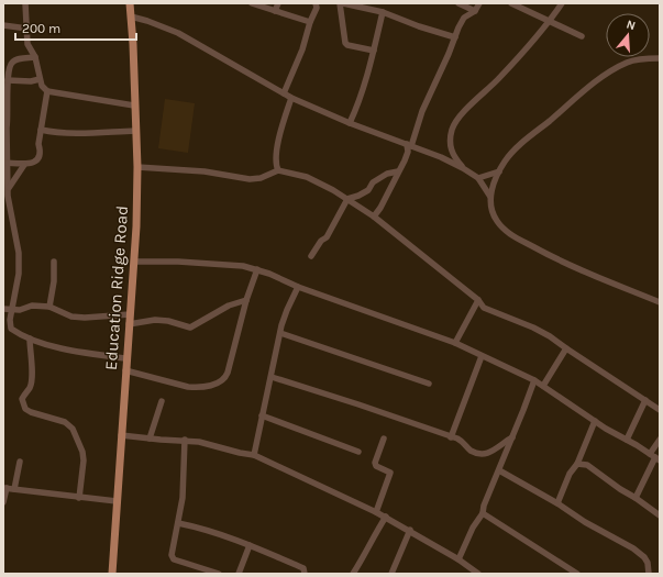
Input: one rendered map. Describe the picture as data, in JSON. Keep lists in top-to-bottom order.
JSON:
{
  "streets": {
    "main road": ["Education Ridge Road"]
  },
  "scale_bar": "200 m",
  "north": "top"
}
